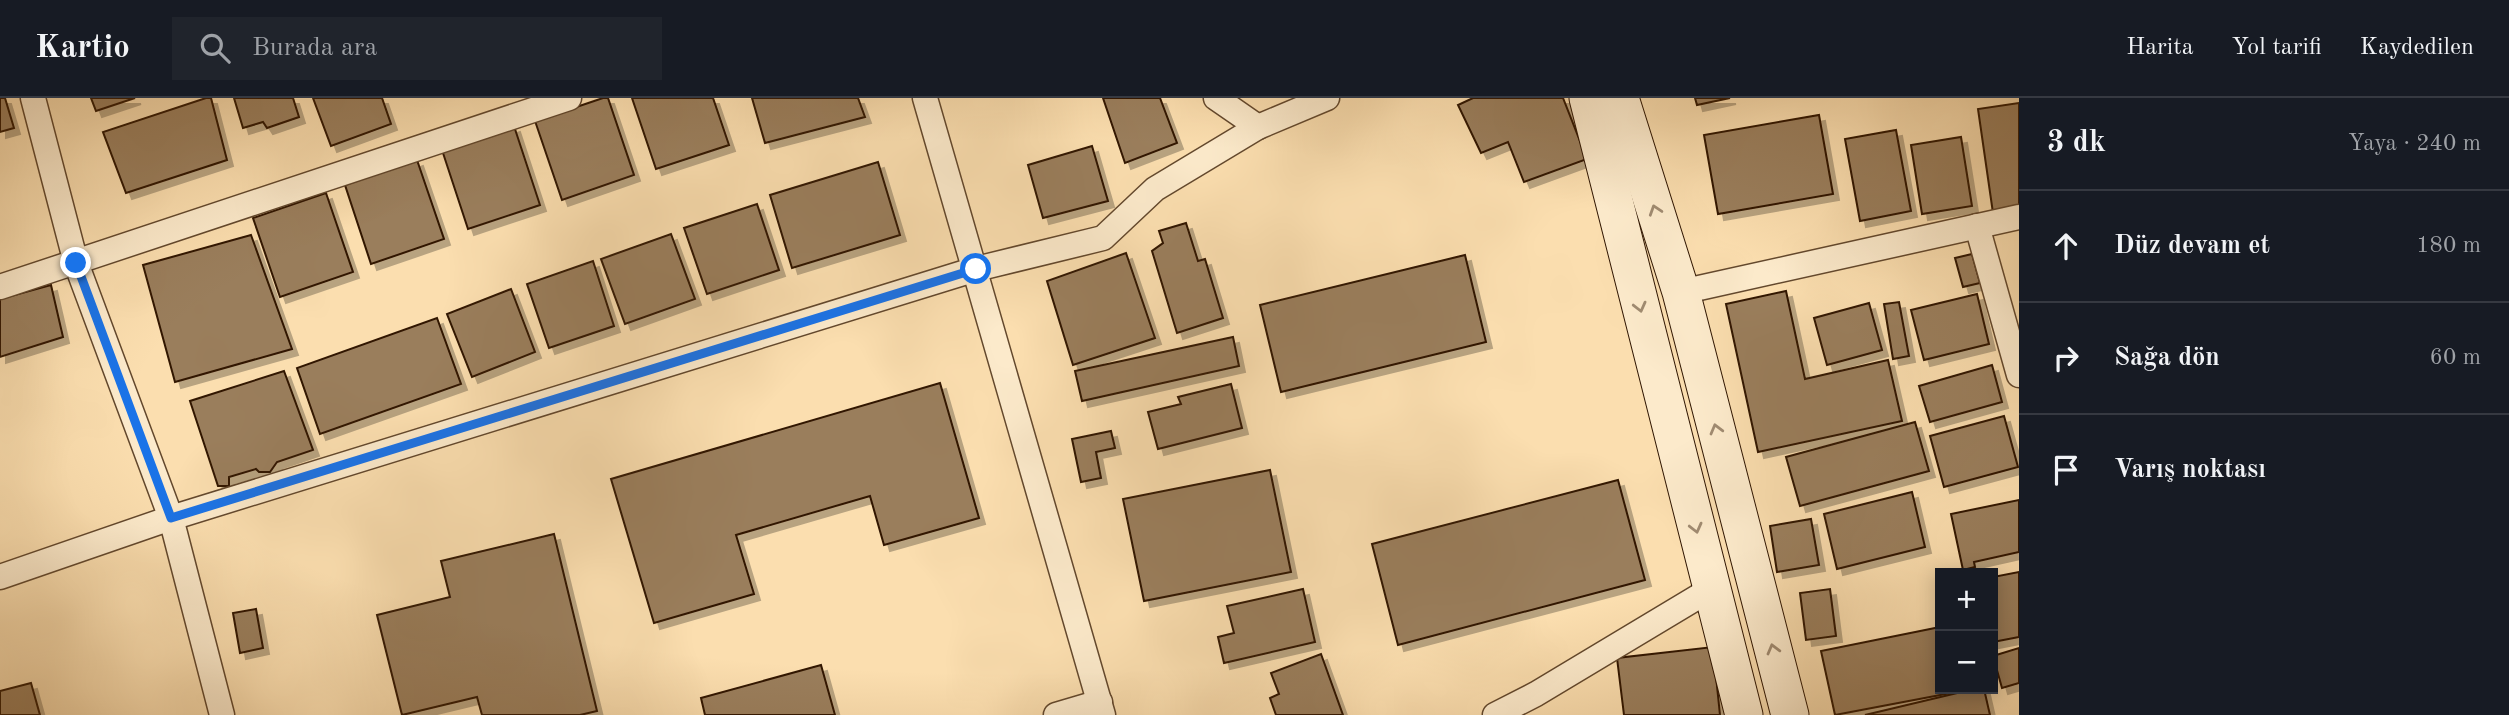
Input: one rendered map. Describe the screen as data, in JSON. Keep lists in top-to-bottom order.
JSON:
{
  "page": {
    "header": "Kartio",
    "search": "Burada ara",
    "nav": ["Harita", "Yol tarifi", "Kaydedilen"],
    "heading": ["3 dk", "Yaya · 240 m"],
    "list": [
      ["Düz devam et", "180 m"],
      ["Sağa dön", "60 m"],
      "Varış noktası"
    ],
    "map_buttons": ["+", "−"]
  }
}
